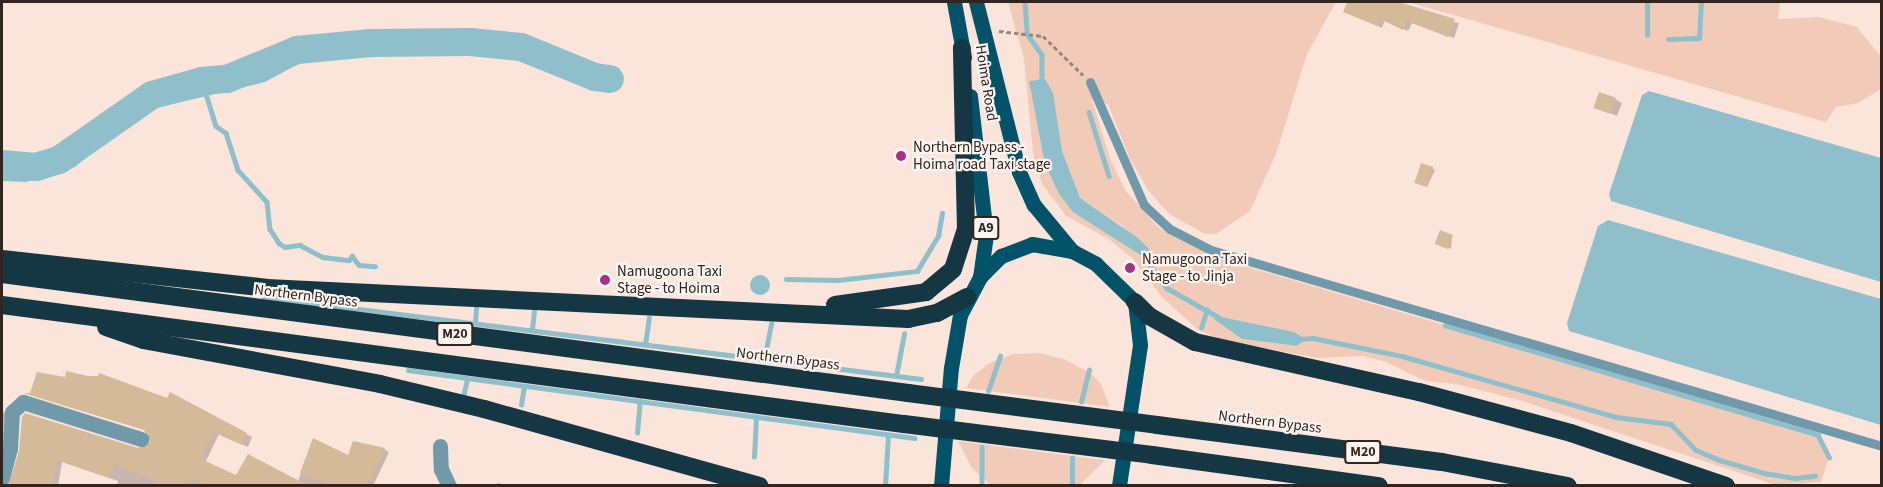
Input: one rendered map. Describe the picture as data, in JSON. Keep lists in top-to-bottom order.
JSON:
{
  "streets": {
    "highway": ["Northern Bypass", "M20"],
    "main road": ["Hoima Road", "A9"]
  },
  "places": ["Northern Bypass - Hoima road Taxi stage", "Namugoona Taxi Stage - to Jinja", "Namugoona Taxi Stage - to Hoima"]
}
